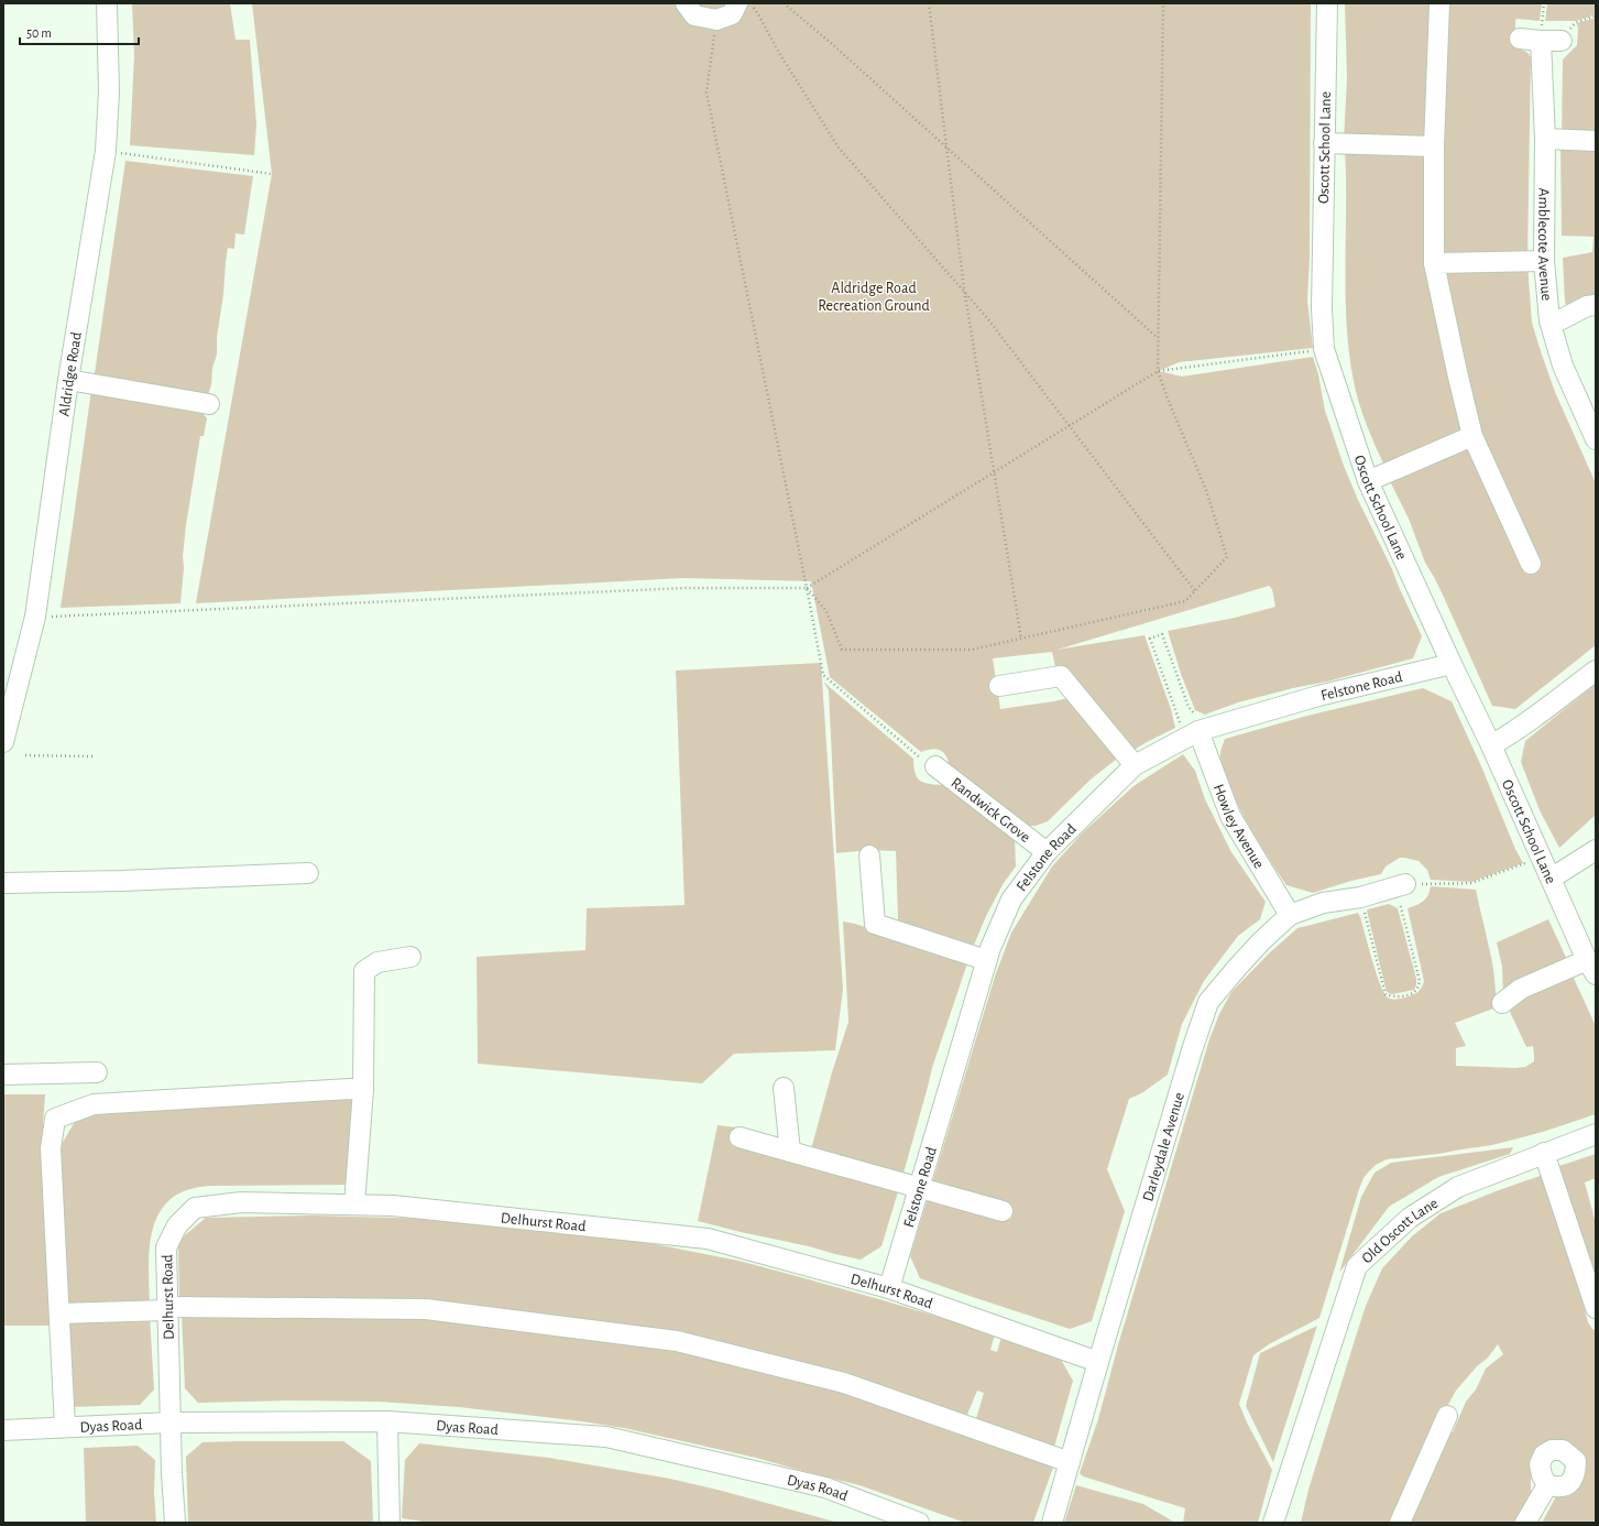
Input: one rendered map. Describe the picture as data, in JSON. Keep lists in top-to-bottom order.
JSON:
{
  "streets": {
    "street": [
      "Oscott School Lane",
      "Amblecote Avenue",
      "Aldridge Road",
      "Felstone Road",
      "Randwick Grove",
      "Howley Avenue",
      "Darleydale Avenue",
      "Delhurst Road",
      "Old Oscott Lane",
      "Dyas Road"
    ]
  },
  "crossings": [
    ["Oscott School Lane", "Felstone Road"],
    ["Felstone Road", "Randwick Grove"],
    ["Felstone Road", "Howley Avenue"],
    ["Felstone Road", "Delhurst Road"],
    ["Howley Avenue", "Darleydale Avenue"],
    ["Darleydale Avenue", "Delhurst Road"],
    ["Delhurst Road", "Dyas Road"]
  ],
  "parks": ["Aldridge Road Recreation Ground"],
  "scale_bar": "50 m"
}
